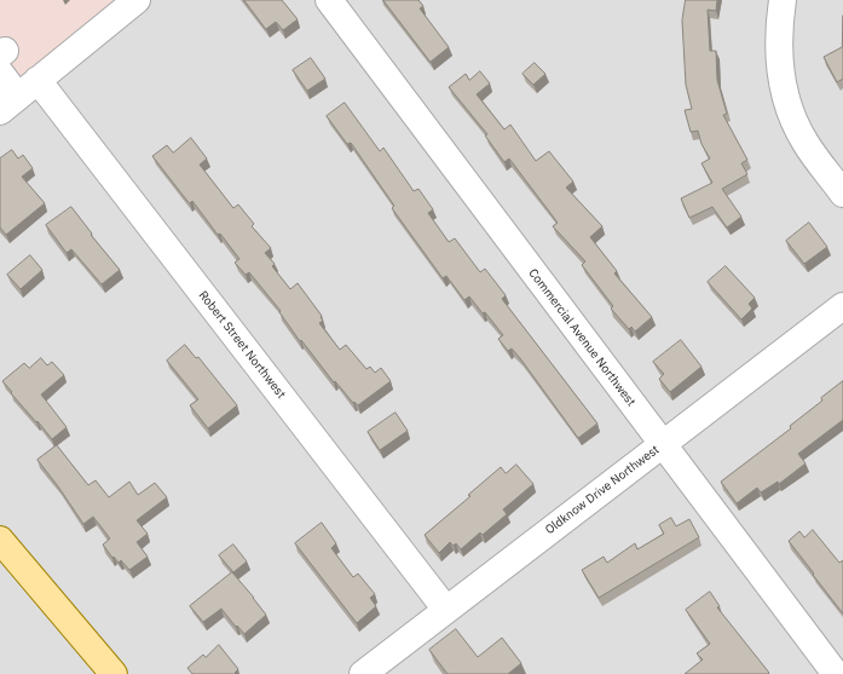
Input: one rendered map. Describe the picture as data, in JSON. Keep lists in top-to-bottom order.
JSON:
{
  "streets": {
    "street": ["Commercial Avenue Northwest", "Robert Street Northwest", "Oldknow Drive Northwest"]
  },
  "crossings": [
    ["Commercial Avenue Northwest", "Oldknow Drive Northwest"],
    ["Robert Street Northwest", "Oldknow Drive Northwest"]
  ]
}
